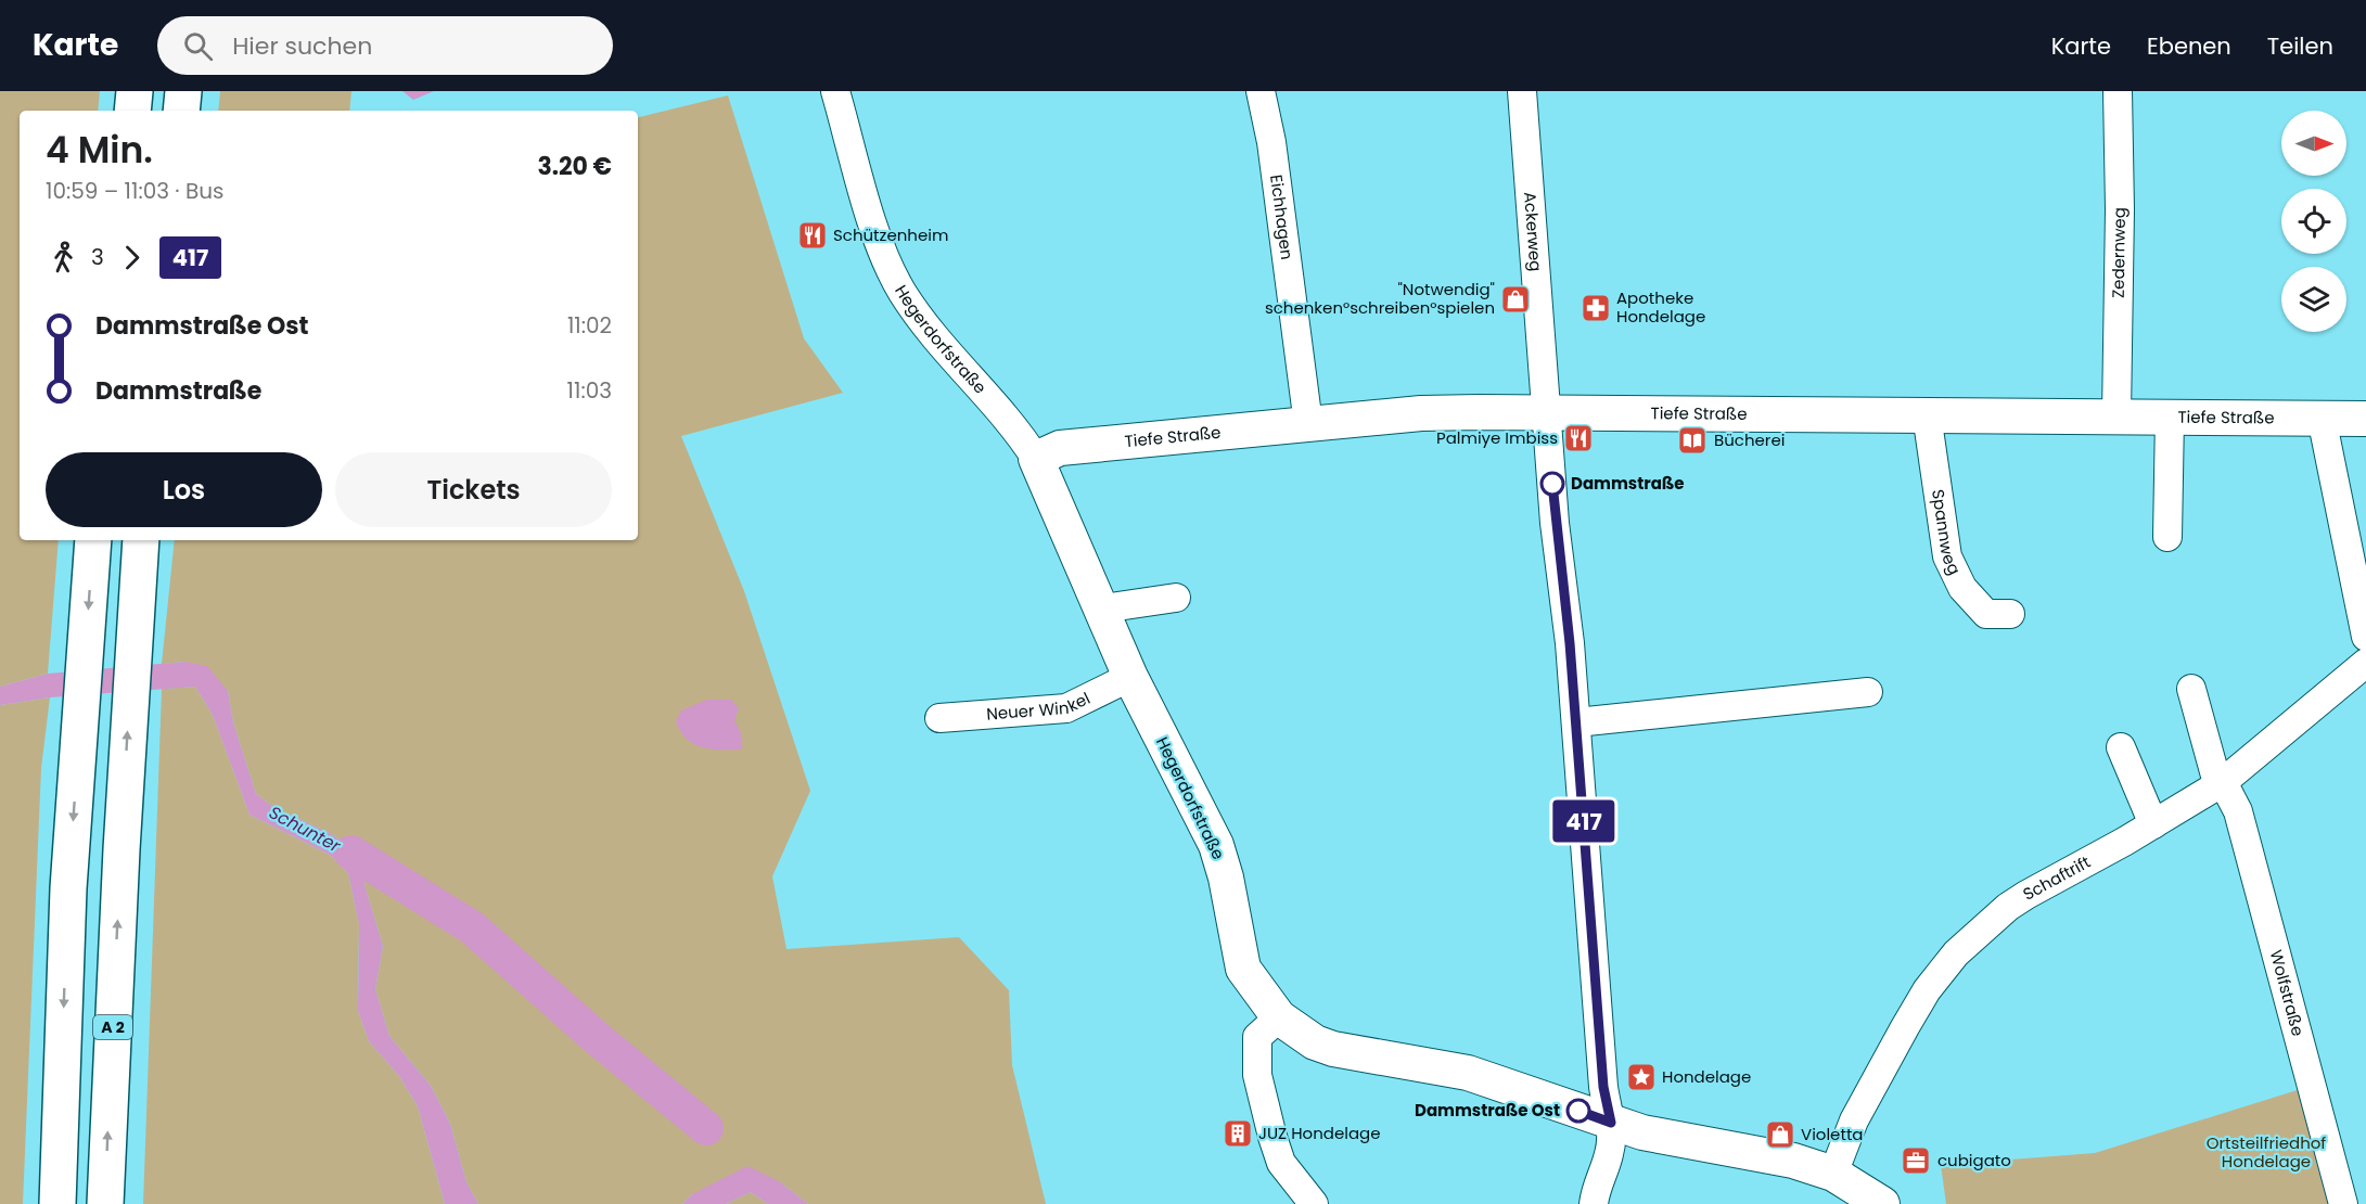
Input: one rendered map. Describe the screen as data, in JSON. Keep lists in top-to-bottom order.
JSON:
{
  "streets": {
    "highway": ["A 2"],
    "main road": ["Hegerdorfstraße", "Tiefe Straße"],
    "street": [
      "Eichhagen",
      "Ackerweg",
      "Zedernweg",
      "Spannweg",
      "Neuer Winkel",
      "Schaftrift",
      "Wolfstraße"
    ]
  },
  "crossings": [
    ["Eichhagen", "Tiefe Straße"],
    ["Ackerweg", "Tiefe Straße"],
    ["Zedernweg", "Tiefe Straße"],
    ["Hegerdorfstraße", "Tiefe Straße"],
    ["Hegerdorfstraße", "Neuer Winkel"],
    ["Hegerdorfstraße", "Schaftrift"],
    ["Tiefe Straße", "Spannweg"],
    ["Schaftrift", "Wolfstraße"]
  ],
  "water": ["Schunter"],
  "parks": ["Ortsteilfriedhof Hondelage"],
  "places": {
    "restaurant": ["Schützenheim", "Palmiye Imbiss"],
    "shop": ["\"Notwendig\" schenken°schreiben°spielen", "Violetta"],
    "pharmacy": ["Apotheke Hondelage"],
    "library": ["Bücherei"],
    "other": ["Dammstraße", "Dammstraße Ost"],
    "place": ["Hondelage"],
    "building": ["JUZ Hondelage"],
    "office": ["cubigato"]
  },
  "lines": ["bus line 417"],
  "north": "right",
  "page": {
    "header": "Karte",
    "search": "Hier suchen",
    "nav": ["Karte", "Ebenen", "Teilen"],
    "on_map": "417",
    "heading": ["4 Min.", "10:59 – 11:03 · Bus", "3.20 €"],
    "legs": ["3", "417"],
    "list": [
      {
        "name": "Dammstraße Ost",
        "value": "11:02"
      },
      {
        "name": "Dammstraße",
        "value": "11:03"
      }
    ],
    "buttons": ["Los", "Tickets"]
  }
}
